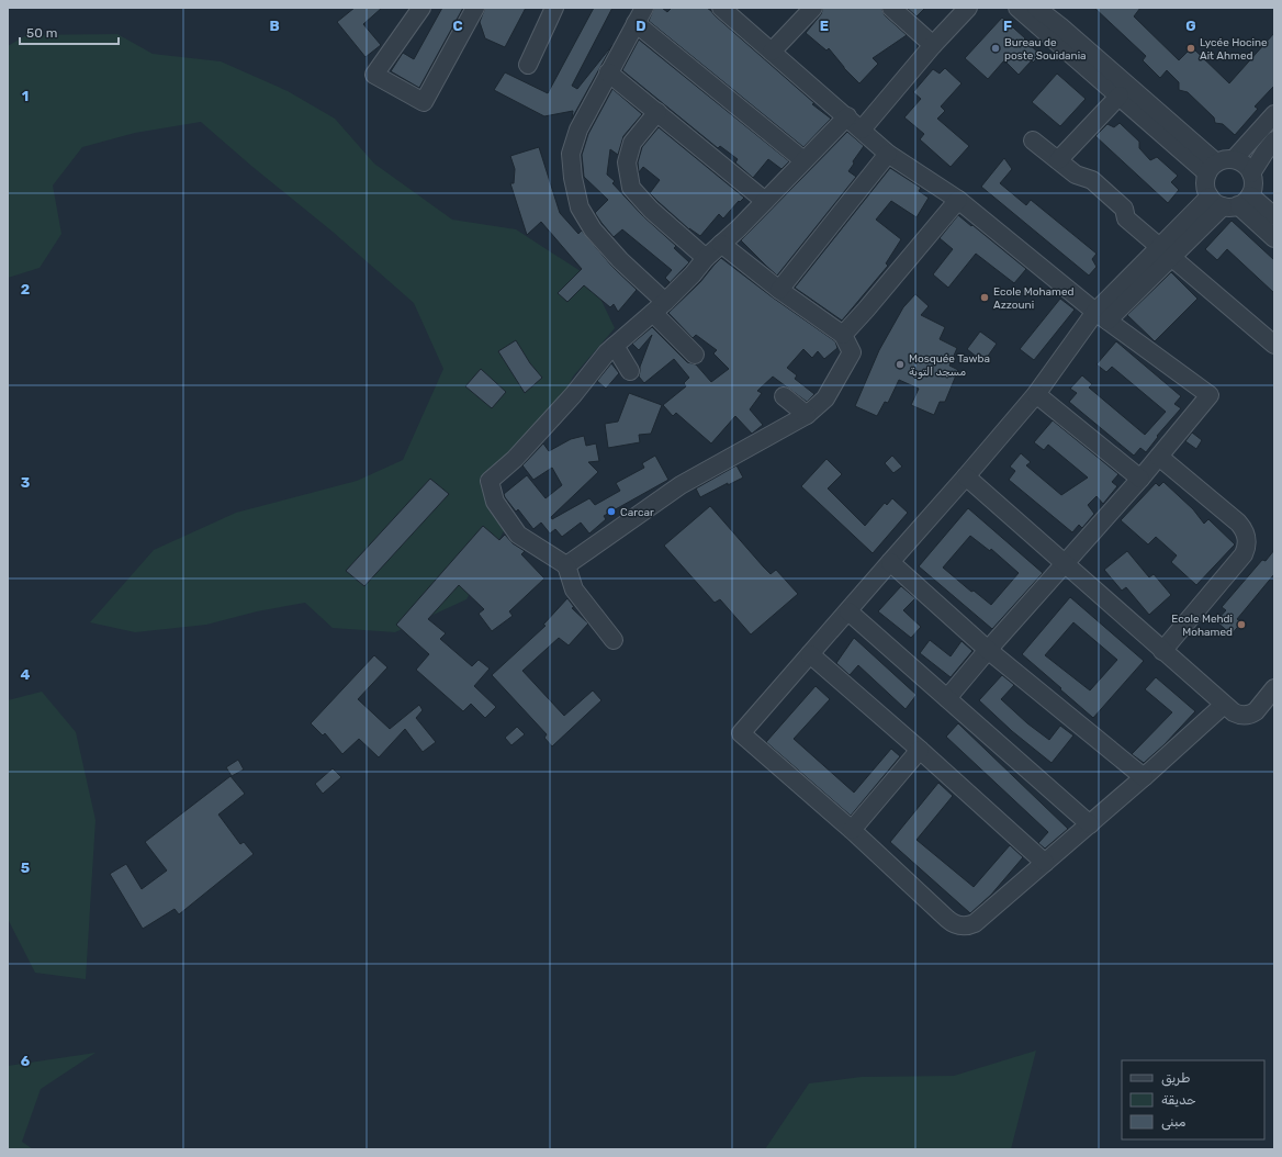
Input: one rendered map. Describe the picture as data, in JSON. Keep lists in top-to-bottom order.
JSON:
{
  "places": [
    "Bureau de poste Souidania",
    "Lycée Hocine Ait Ahmed",
    "Ecole Mohamed Azzouni",
    "Mosquée Tawba مسجد التوبة",
    "Carcar",
    "Ecole Mehdi Mohamed"
  ],
  "legend": ["طريق", "حديقة", "مبنى"],
  "scale_bar": "50 m",
  "grid": {
    "columns": [
      "B",
      "C",
      "D",
      "E",
      "F",
      "G"
    ],
    "rows": [
      "1",
      "2",
      "3",
      "4",
      "5",
      "6"
    ]
  }
}
